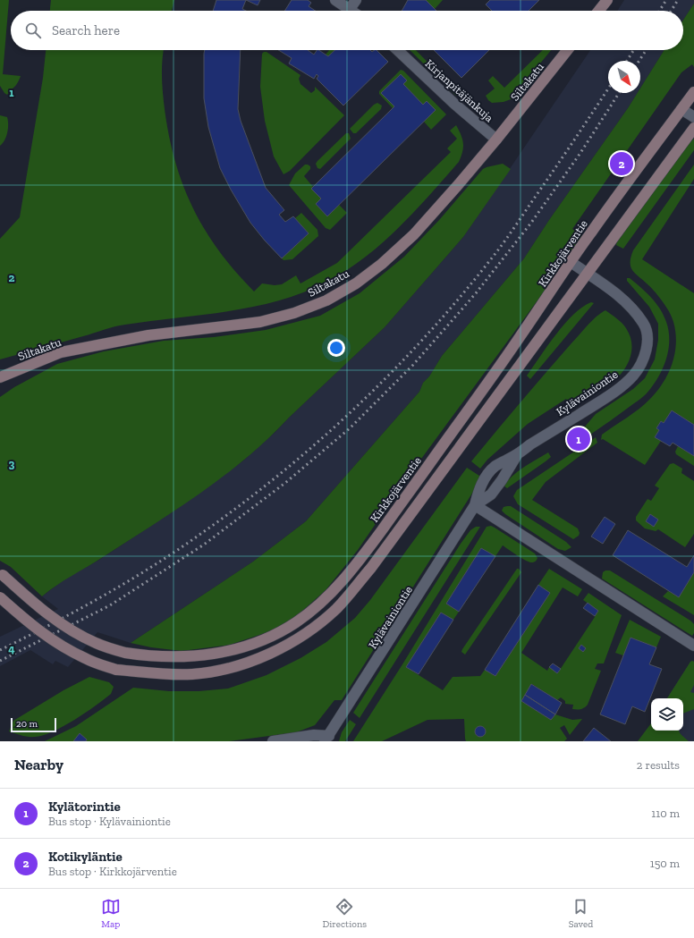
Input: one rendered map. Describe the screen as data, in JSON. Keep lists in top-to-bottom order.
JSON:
{
  "streets": {
    "main road": ["Siltakatu", "Kirkkojärventie"],
    "street": ["Kirjanpitäjänkuja", "Kylävainiontie"]
  },
  "crossings": [
    ["Siltakatu", "Kirjanpitäjänkuja"],
    ["Kirkkojärventie", "Kylävainiontie"]
  ],
  "scale_bar": "20 m",
  "north": "bottom right",
  "page": {
    "search": "Search here",
    "pins": ["2", "1"],
    "scale": "20 m",
    "heading": ["Nearby", "2 results"],
    "list": [
      {
        "mark": "1",
        "name": "Kylätorintie",
        "note": "Bus stop · Kylävainiontie",
        "value": "110 m"
      },
      {
        "mark": "2",
        "name": "Kotikyläntie",
        "note": "Bus stop · Kirkkojärventie",
        "value": "150 m"
      }
    ],
    "nav": ["Map", "Directions", "Saved"]
  },
  "grid": {
    "rows": [
      "1",
      "2",
      "3",
      "4"
    ]
  }
}
